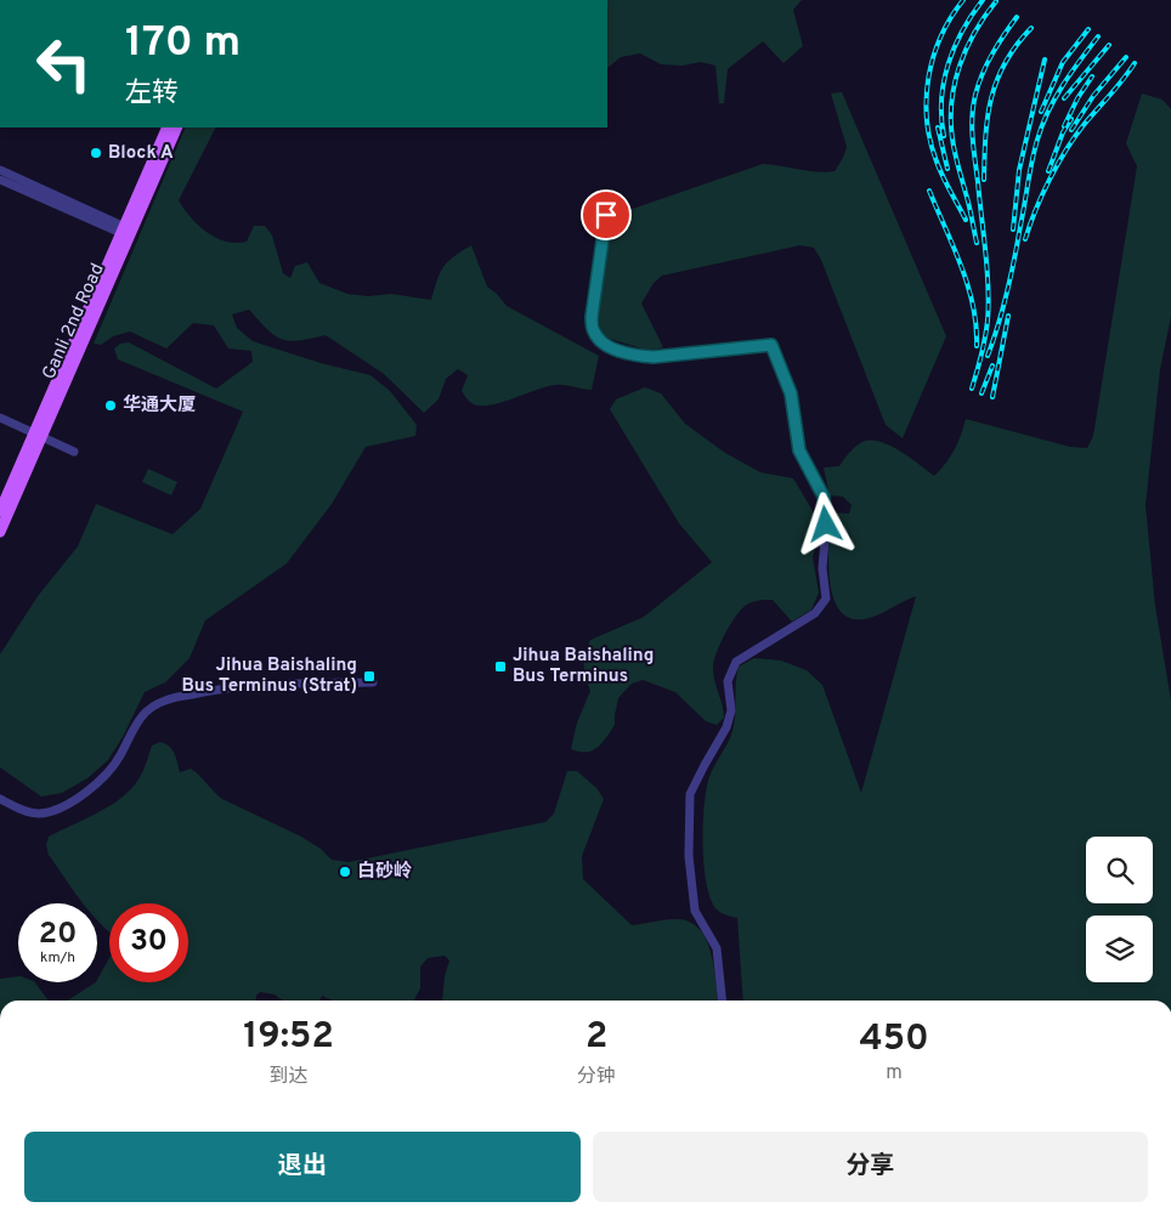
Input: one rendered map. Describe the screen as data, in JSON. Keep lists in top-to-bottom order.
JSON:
{
  "streets": {
    "main road": ["Ganli 2nd Road"]
  },
  "places": {
    "other": ["Block A", "华通大厦", "白砂岭"],
    "transit": ["Jihua Baishaling Bus Terminus", "Jihua Baishaling Bus Terminus (Strat)"]
  },
  "page": {
    "turn": ["170 m", "左转"],
    "speed": "20 km/h",
    "limit": "30",
    "eta": [
      "19:52",
      "到达",
      "2",
      "分钟",
      "450",
      "m"
    ],
    "buttons": ["退出", "分享"]
  }
}
